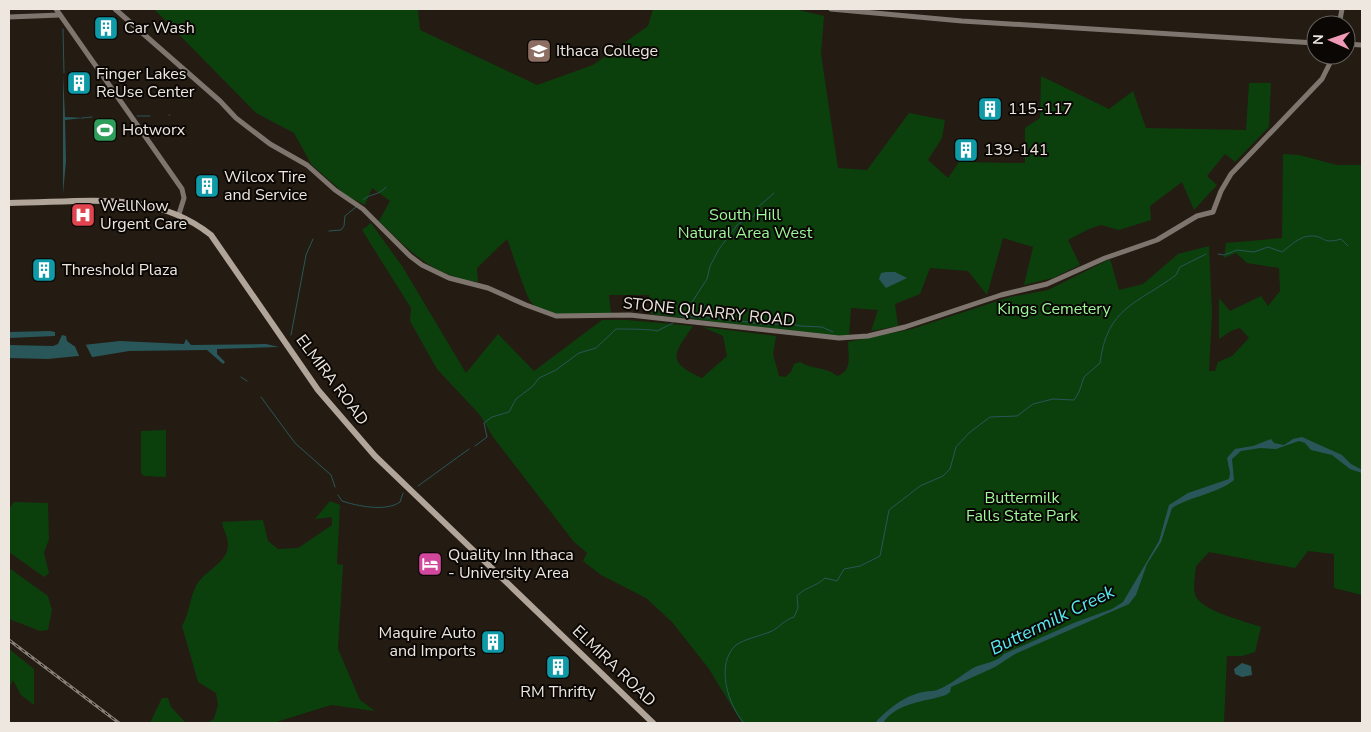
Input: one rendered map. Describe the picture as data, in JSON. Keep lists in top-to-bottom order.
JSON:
{
  "streets": {
    "highway": ["ELMIRA ROAD"],
    "street": ["STONE QUARRY ROAD"]
  },
  "water": ["Buttermilk Creek"],
  "parks": ["South Hill Natural Area West", "Kings Cemetery", "Buttermilk Falls State Park"],
  "places": {
    "building": [
      "Car Wash",
      "Finger Lakes ReUse Center",
      "115-117",
      "139-141",
      "Wilcox Tire and Service",
      "Threshold Plaza",
      "Maquire Auto and Imports",
      "RM Thrifty"
    ],
    "school or university": ["Ithaca College"],
    "sports": ["Hotworx"],
    "hospital": ["WellNow Urgent Care"],
    "hotel": ["Quality Inn Ithaca - University Area"]
  },
  "north": "left"
}
